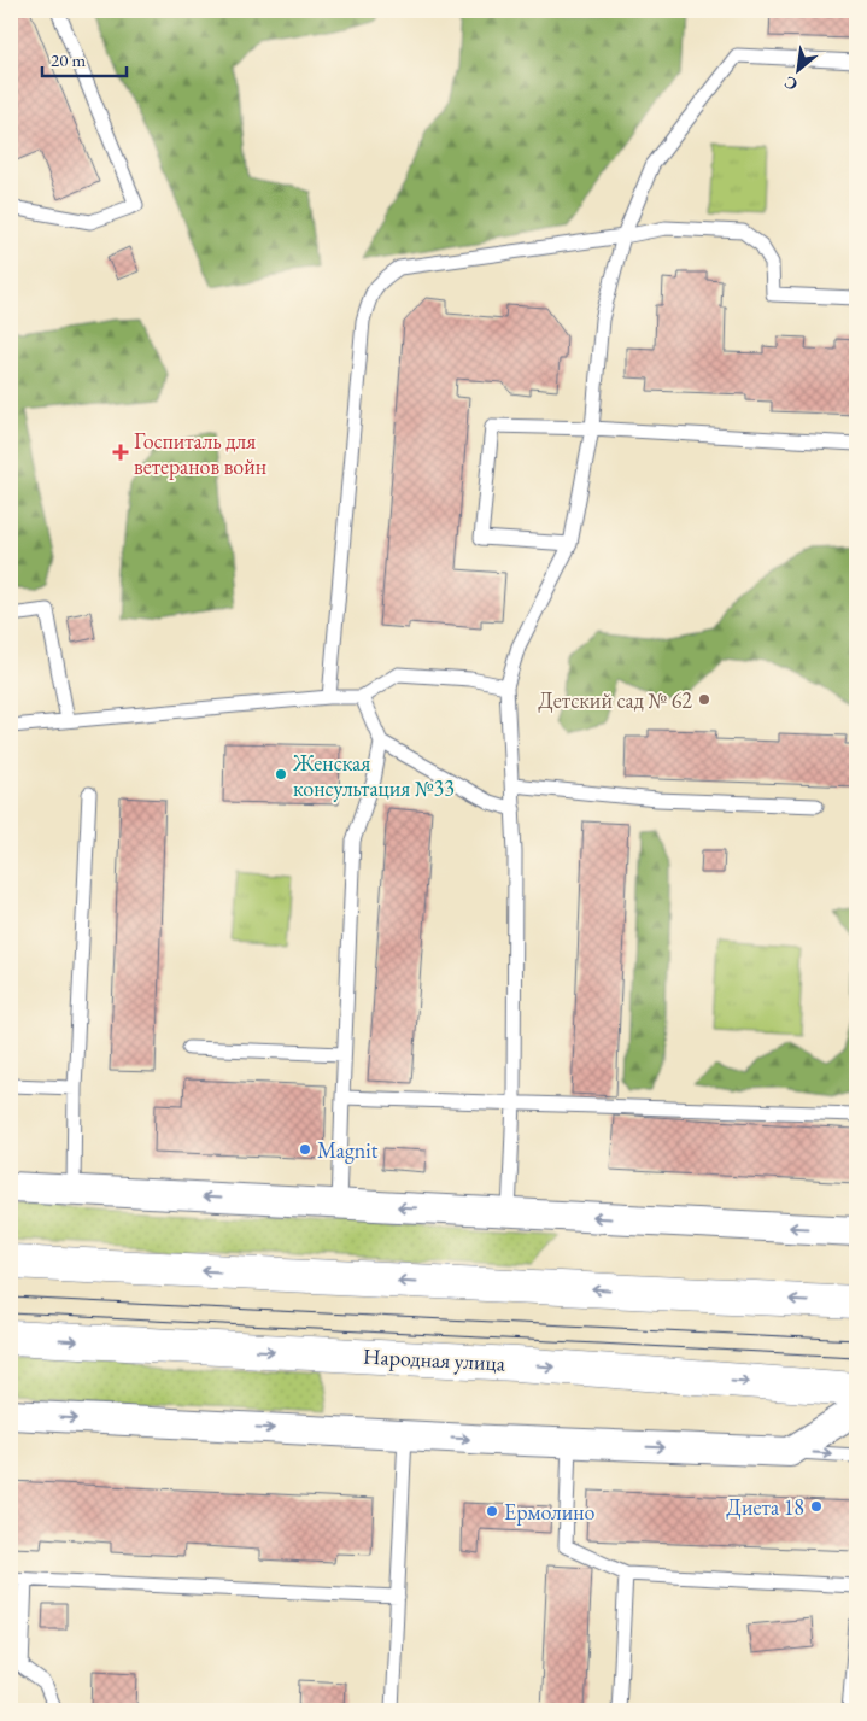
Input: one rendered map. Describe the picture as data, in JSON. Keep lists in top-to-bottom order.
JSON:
{
  "streets": {
    "main road": ["Народная улица"]
  },
  "places": {
    "health": ["Госпиталь для ветеранов войн"],
    "other": [
      "Детский сад № 62",
      "Женская консультация №33",
      "Magnit",
      "Диета 18",
      "Ермолино"
    ]
  },
  "scale_bar": "20 m",
  "north": "bottom left"
}
